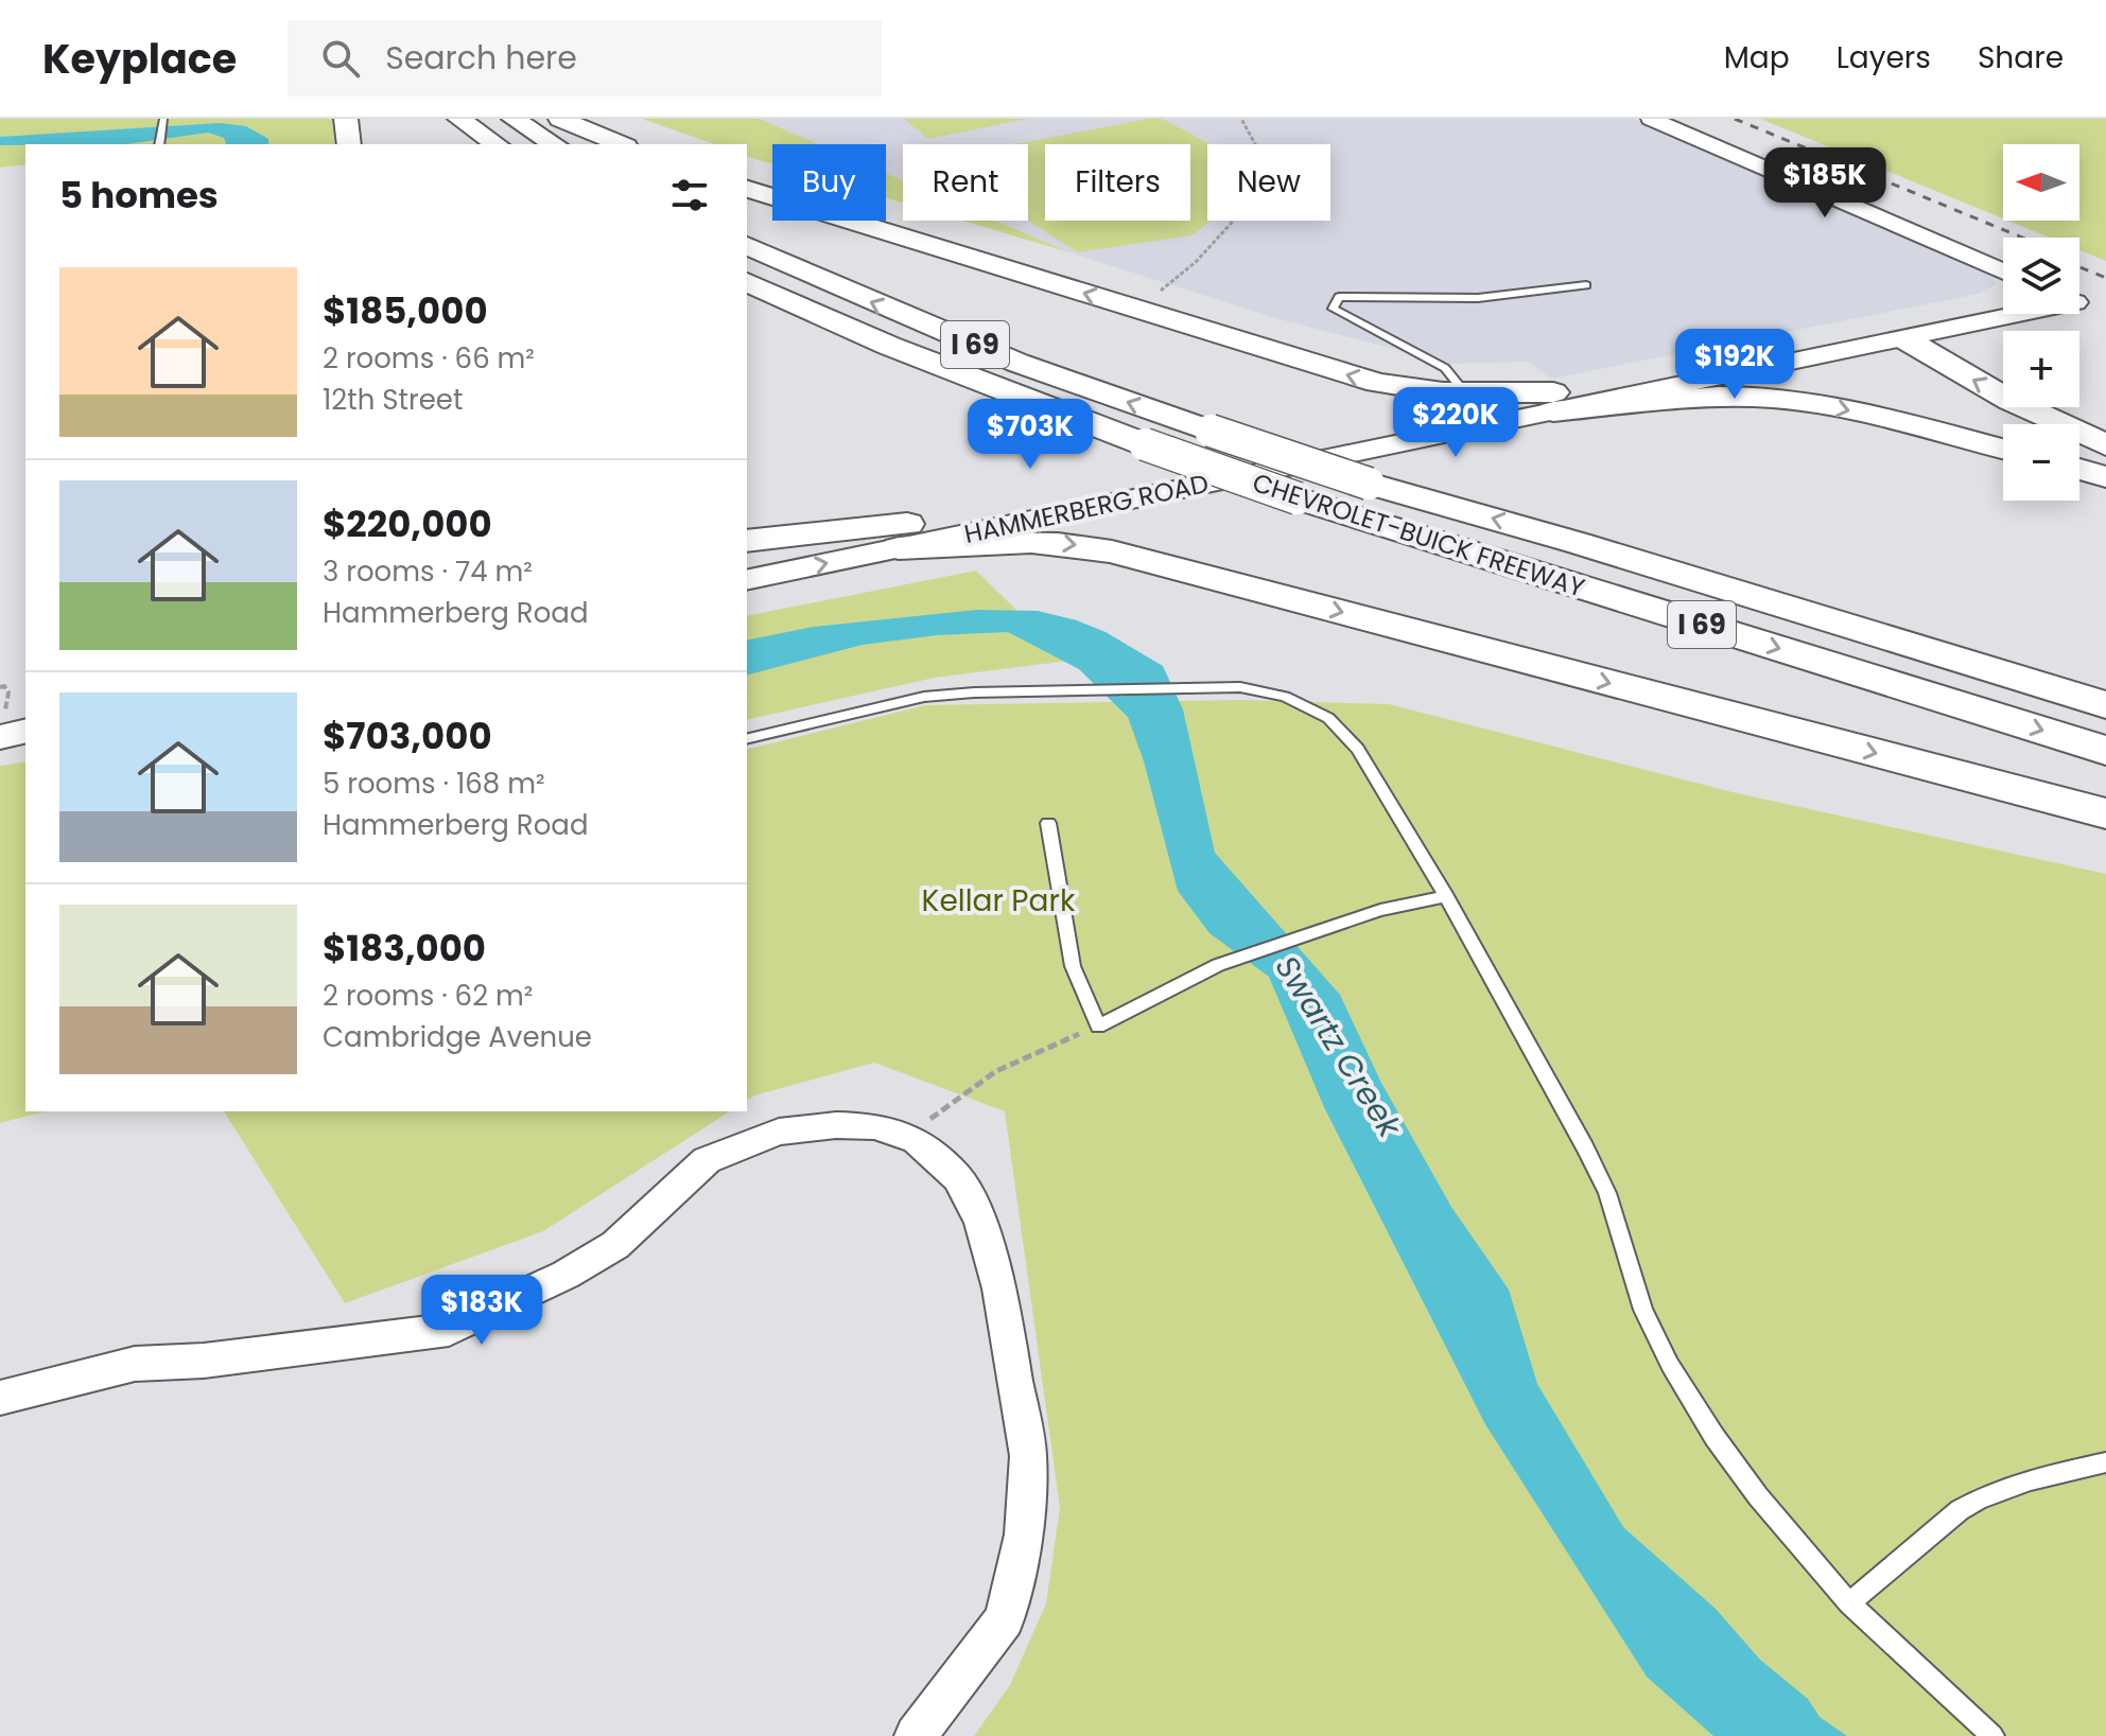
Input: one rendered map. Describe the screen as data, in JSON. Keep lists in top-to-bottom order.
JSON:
{
  "streets": {
    "highway": ["I 69", "CHEVROLET-BUICK FREEWAY"],
    "street": ["HAMMERBERG ROAD"]
  },
  "water": ["Swartz Creek"],
  "parks": ["Kellar Park"],
  "north": "left",
  "page": {
    "header": "Keyplace",
    "search": "Search here",
    "nav": ["Map", "Layers", "Share"],
    "map_buttons": ["+", "−"],
    "chip": [
      "Buy",
      "Rent",
      "Filters",
      "New"
    ],
    "heading": "5 homes",
    "price": [
      "$185K",
      "$192K",
      "$220K",
      "$703K",
      "$183K"
    ],
    "list": [
      {
        "name": "$185,000",
        "note": "2 rooms · 66 m² · 12th Street"
      },
      {
        "name": "$220,000",
        "note": "3 rooms · 74 m² · Hammerberg Road"
      },
      {
        "name": "$703,000",
        "note": "5 rooms · 168 m² · Hammerberg Road"
      },
      {
        "name": "$183,000",
        "note": "2 rooms · 62 m² · Cambridge Avenue"
      }
    ]
  }
}
